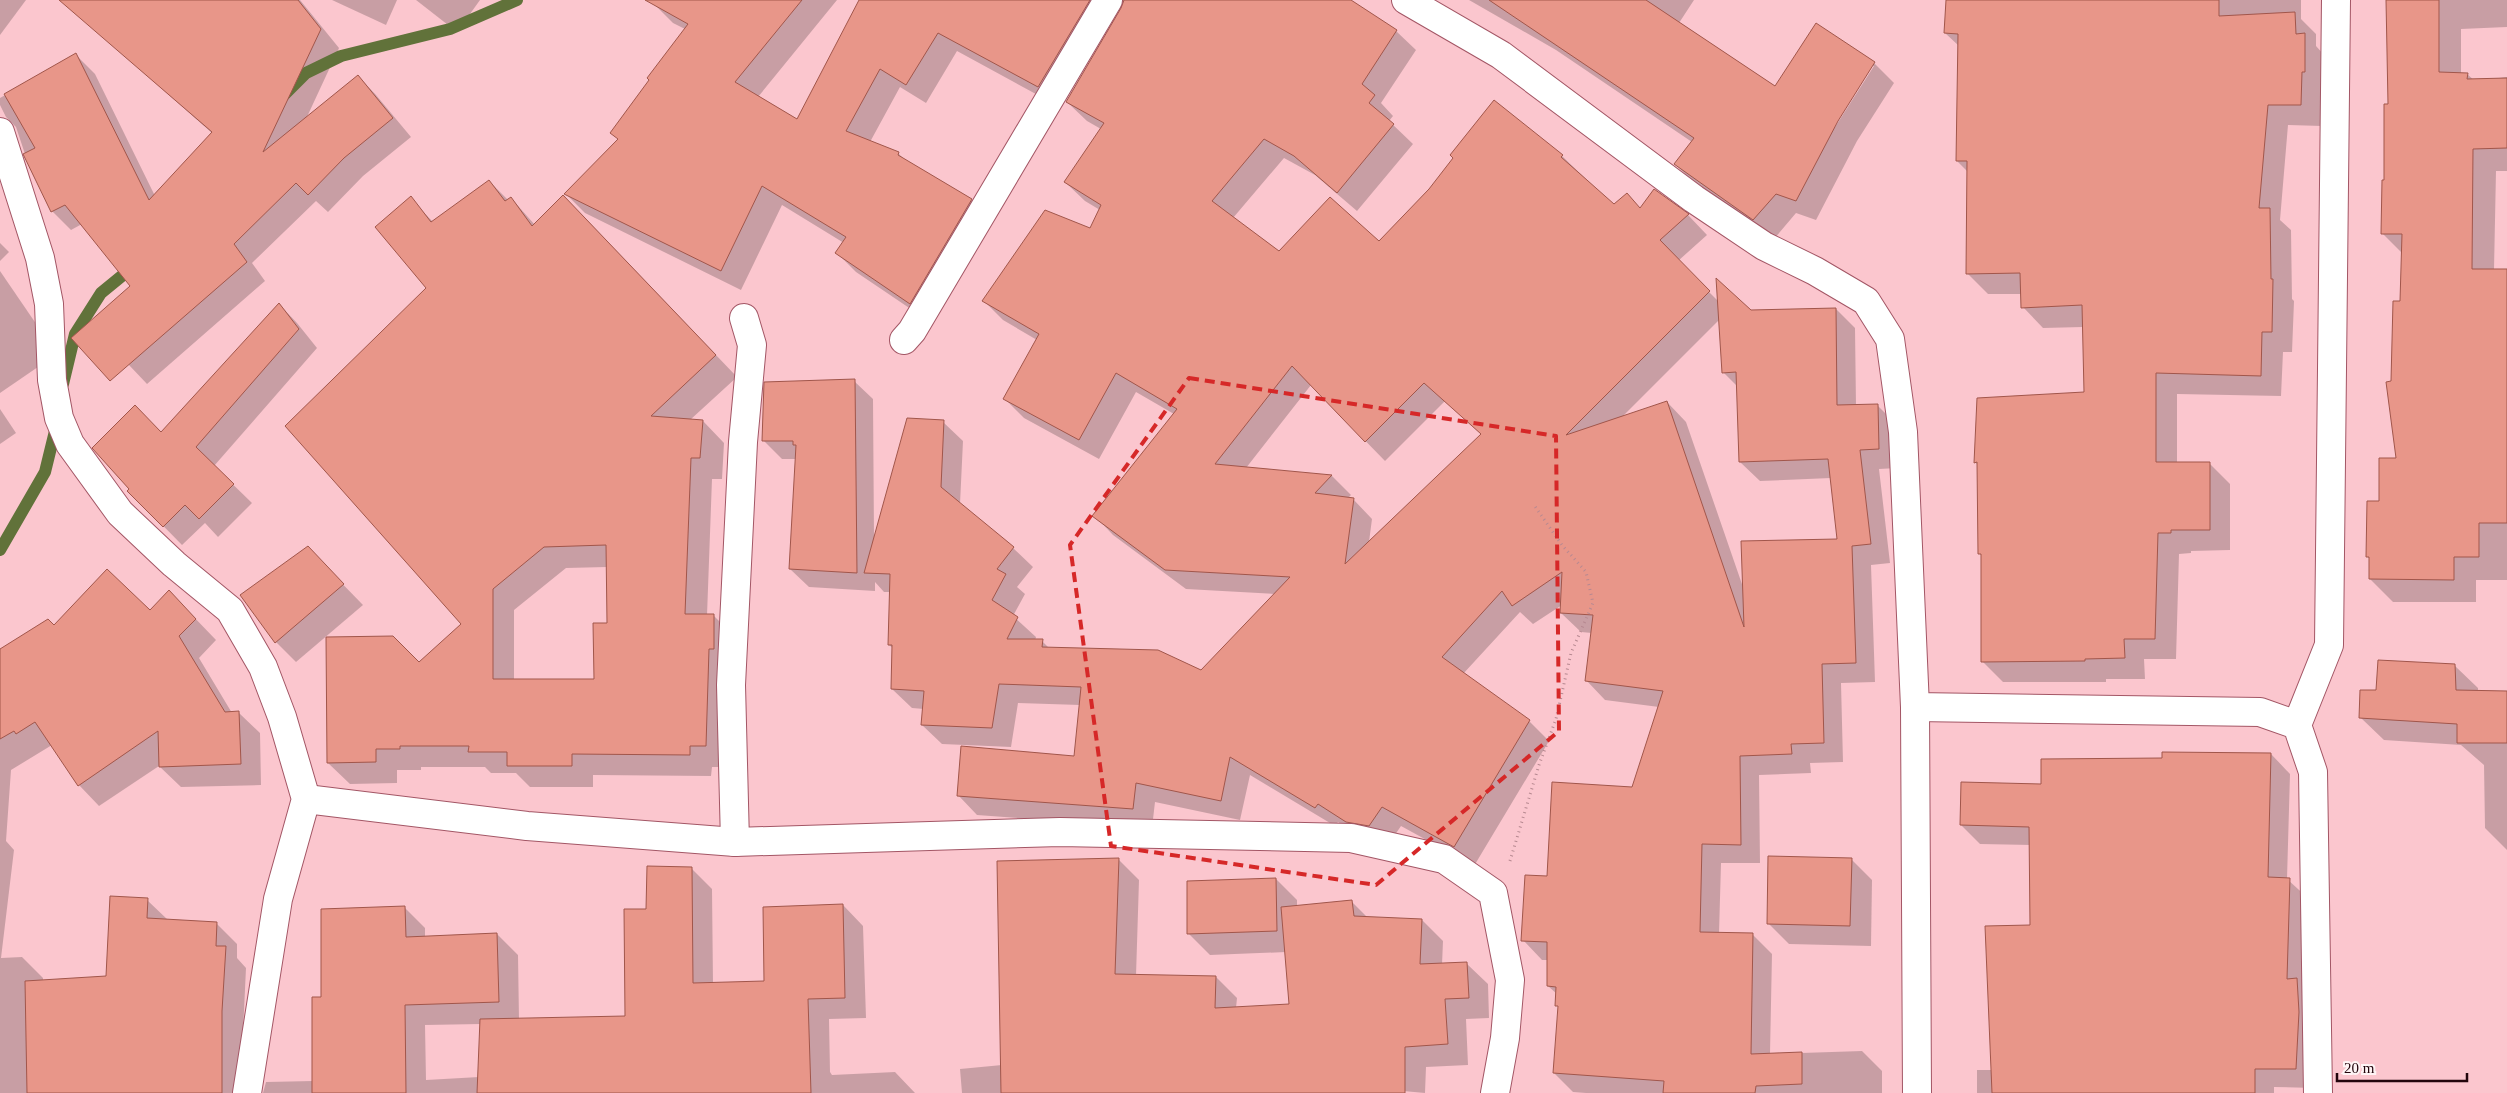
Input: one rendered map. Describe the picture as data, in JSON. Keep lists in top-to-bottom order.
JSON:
{
  "scale_bar": "20 m"
}
